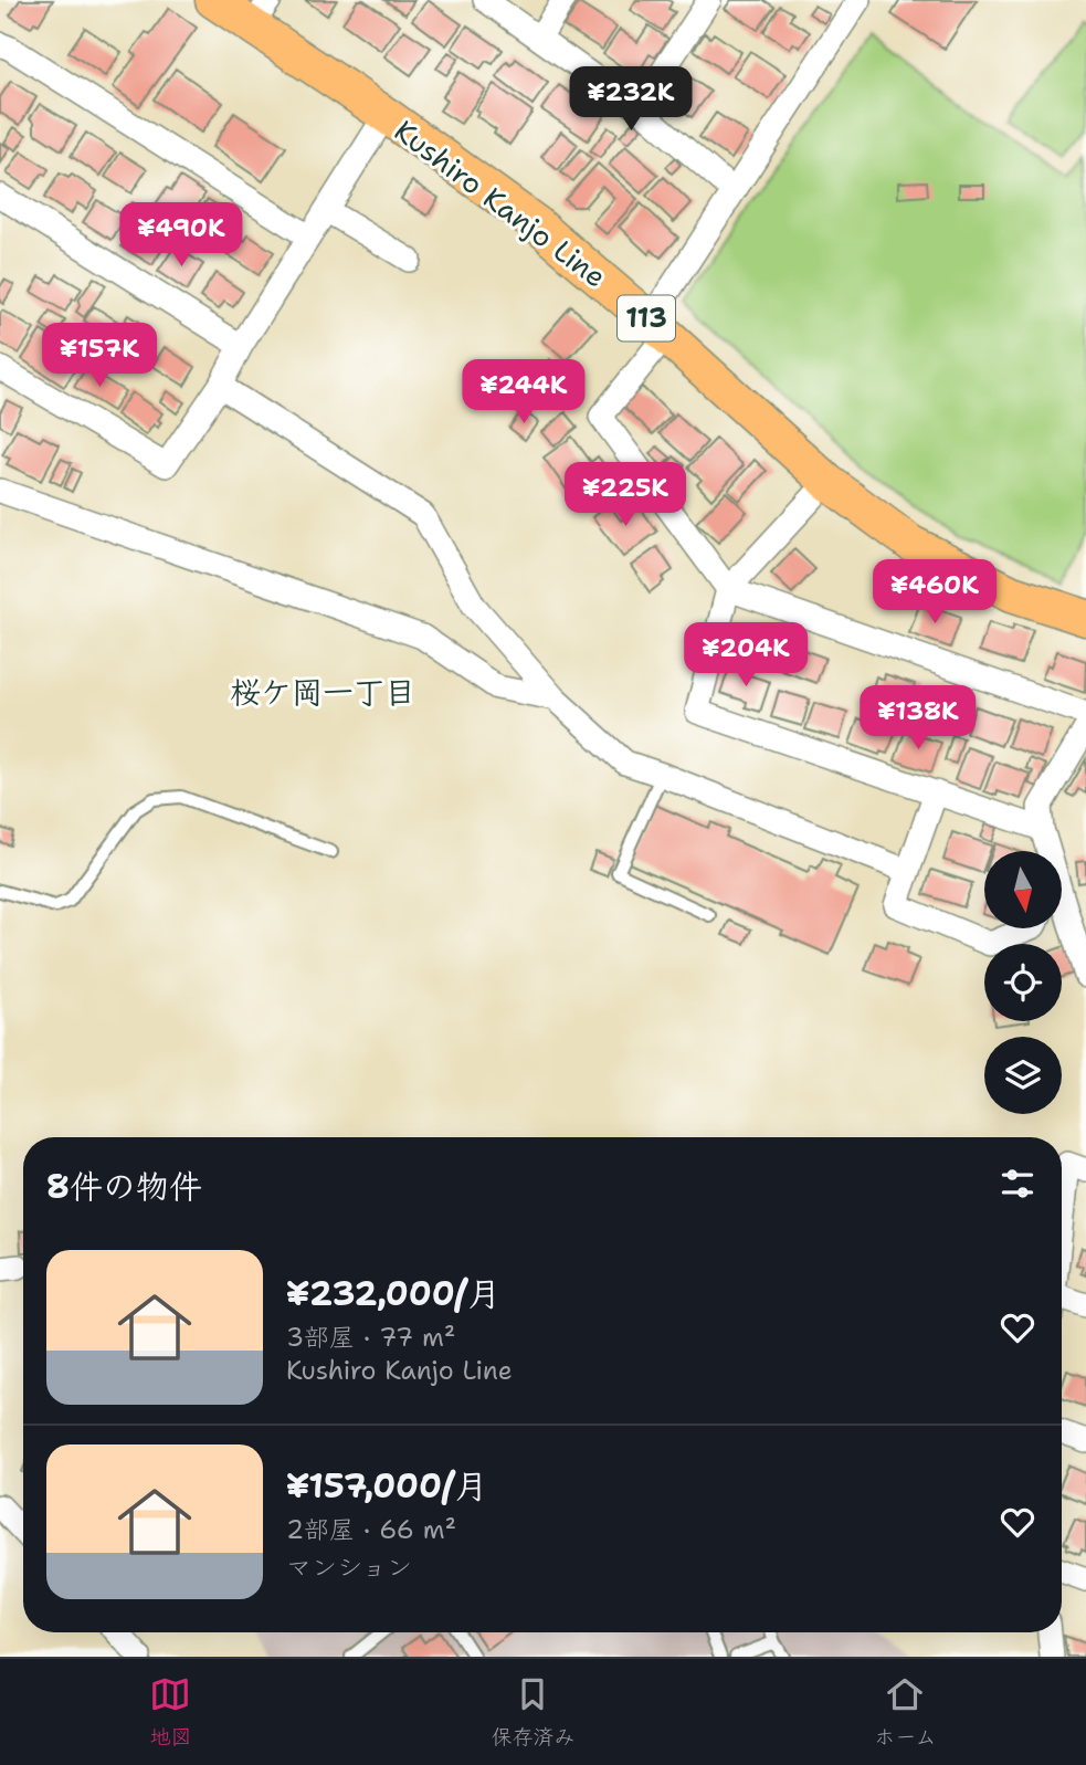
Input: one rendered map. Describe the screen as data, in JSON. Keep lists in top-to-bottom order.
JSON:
{
  "streets": {
    "main road": ["Kushiro Kanjo Line", "113"]
  },
  "districts": ["桜ケ岡一丁目"],
  "north": "bottom",
  "page": {
    "price": [
      "¥232K",
      "¥490K",
      "¥157K",
      "¥244K",
      "¥225K",
      "¥460K",
      "¥204K",
      "¥138K"
    ],
    "heading": "8件の物件",
    "list": [
      {
        "name": "¥232,000/月",
        "note": "3部屋 · 77 m² · Kushiro Kanjo Line"
      },
      {
        "name": "¥157,000/月",
        "note": "2部屋 · 66 m² · マンション"
      }
    ],
    "tabs": ["地図", "保存済み", "ホーム"]
  }
}
